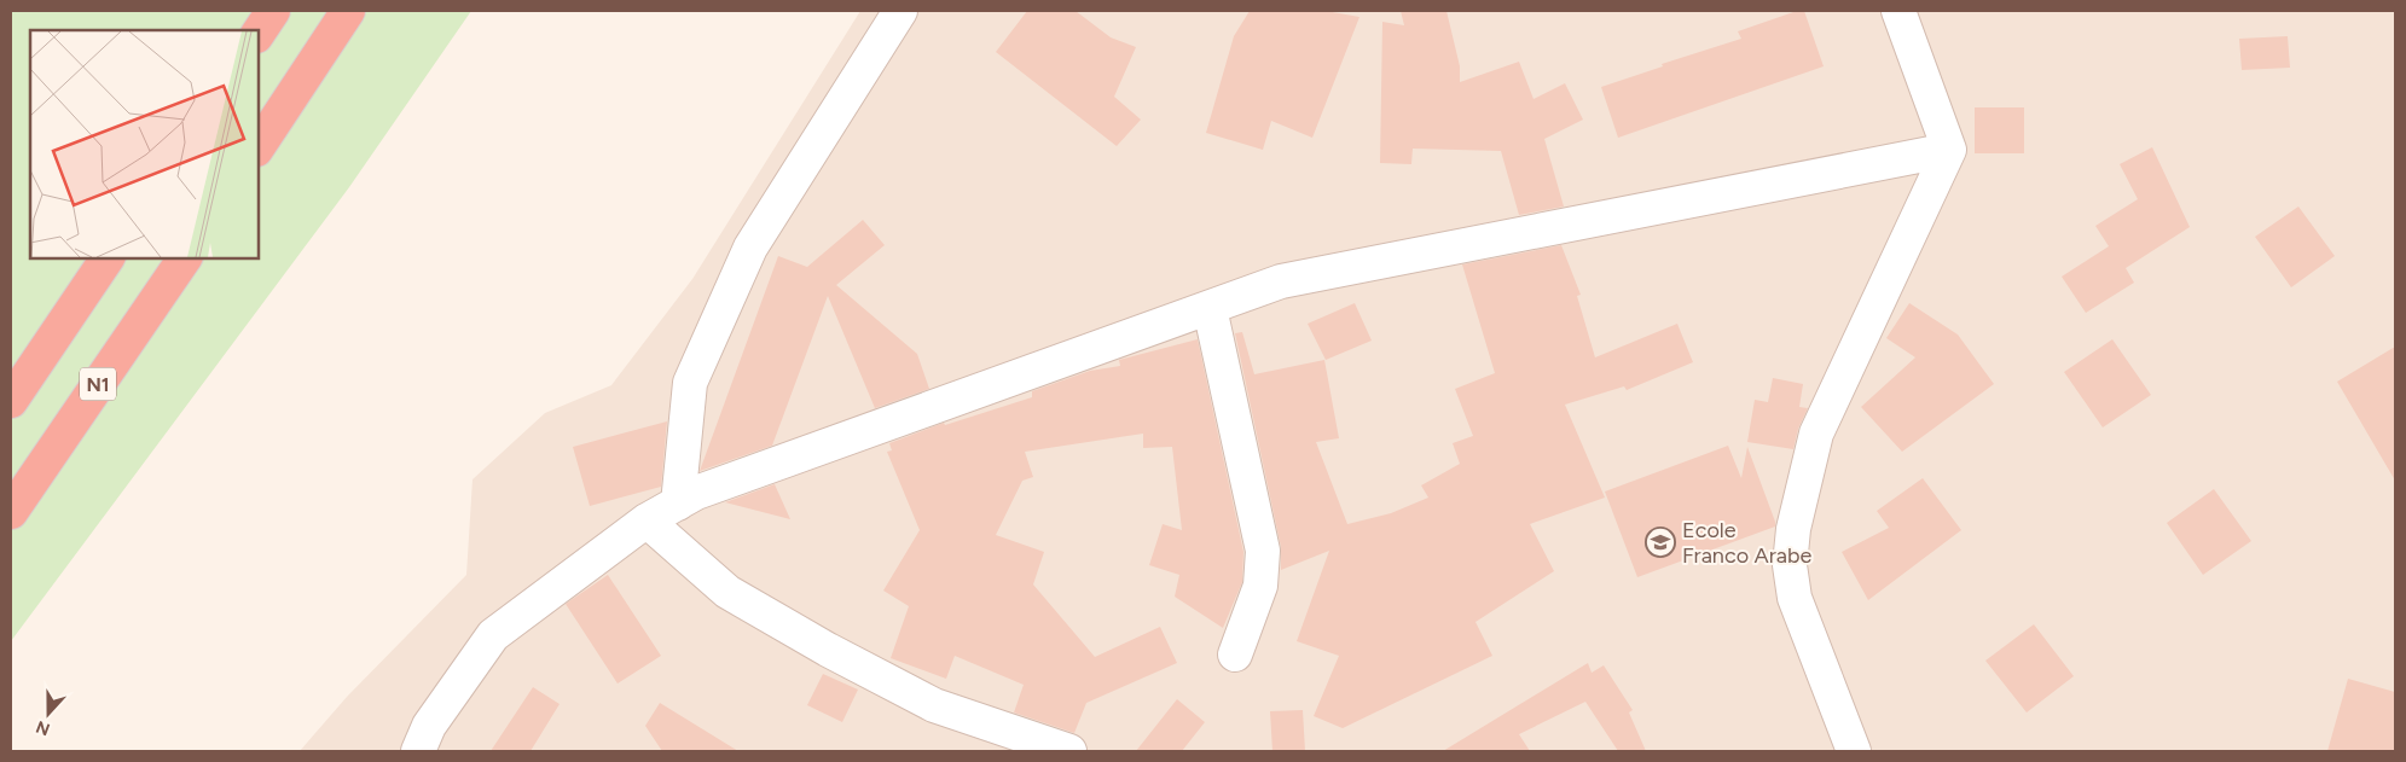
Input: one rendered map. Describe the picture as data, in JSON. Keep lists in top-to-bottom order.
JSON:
{
  "streets": {
    "highway": ["N1"]
  },
  "places": {
    "school or university": ["Ecole Franco Arabe"]
  },
  "north": "bottom"
}
